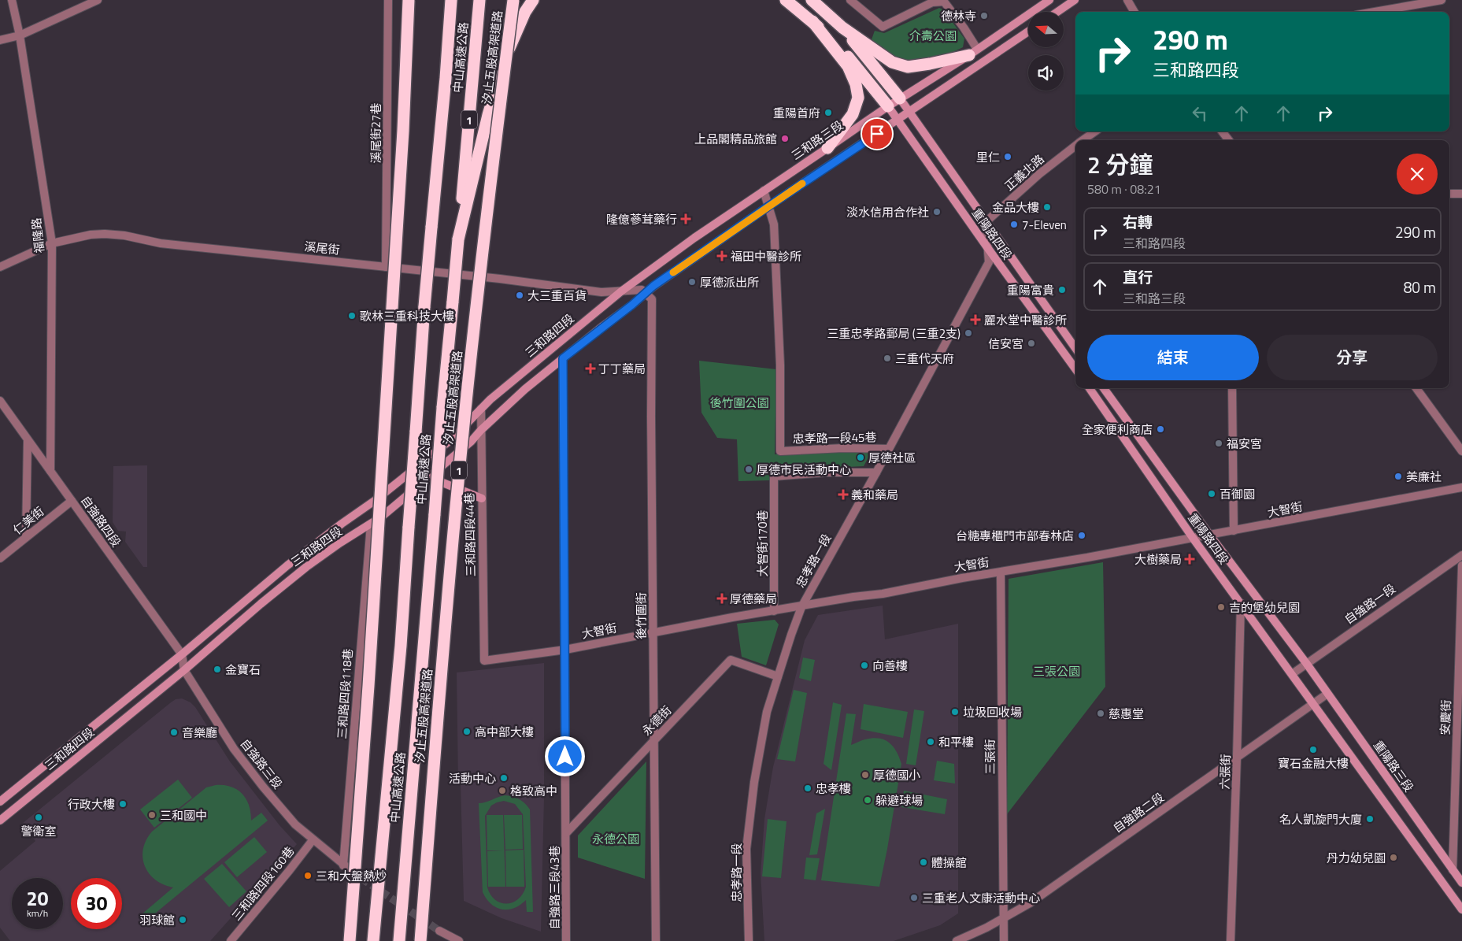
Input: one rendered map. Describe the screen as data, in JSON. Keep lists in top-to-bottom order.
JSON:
{
  "streets": {
    "highway": ["中山高速公路", "汐止五股高架道路", "1"],
    "main road": [
      "三和路三段",
      "重陽路四段",
      "三和路四段",
      "重陽路三段"
    ],
    "street": [
      "溪尾街27巷",
      "正義北路",
      "福隆路",
      "溪尾街",
      "忠孝路一段45巷",
      "大智街",
      "仁美街",
      "自強路四段",
      "三和路四段44巷",
      "大智街170巷",
      "忠孝路一段",
      "自強路一段",
      "後竹圍街",
      "三和路四段118巷",
      "安慶街",
      "永德街",
      "三張街",
      "自強路三段",
      "六張街",
      "自強路二段",
      "三和路四段160巷",
      "自強路三段43巷"
    ]
  },
  "crossings": [
    ["溪尾街27巷", "溪尾街"],
    ["三和路三段", "重陽路四段"],
    ["三和路三段", "溪尾街"],
    ["三和路三段", "三和路四段"],
    ["正義北路", "重陽路四段"],
    ["正義北路", "忠孝路一段"],
    ["重陽路四段", "大智街"],
    ["重陽路四段", "忠孝路一段"],
    ["重陽路四段", "自強路一段"],
    ["重陽路四段", "重陽路三段"],
    ["重陽路四段", "六張街"],
    ["重陽路四段", "自強路二段"],
    ["福隆路", "溪尾街"],
    ["福隆路", "自強路四段"],
    ["溪尾街", "三和路四段"],
    ["溪尾街", "後竹圍街"],
    ["三和路四段", "自強路四段"],
    ["三和路四段", "三和路四段44巷"],
    ["三和路四段", "後竹圍街"],
    ["三和路四段", "三和路四段118巷"],
    ["三和路四段", "自強路三段"],
    ["三和路四段", "自強路三段43巷"],
    ["忠孝路一段45巷", "忠孝路一段"],
    ["大智街", "三和路四段44巷"],
    ["大智街", "大智街170巷"],
    ["大智街", "忠孝路一段"],
    ["大智街", "後竹圍街"],
    ["大智街", "三張街"],
    ["大智街", "自強路三段43巷"],
    ["仁美街", "自強路四段"],
    ["自強路四段", "自強路三段"],
    ["大智街170巷", "忠孝路一段"],
    ["忠孝路一段", "永德街"],
    ["自強路一段", "重陽路三段"],
    ["後竹圍街", "永德街"],
    ["三和路四段118巷", "自強路三段"],
    ["安慶街", "重陽路三段"],
    ["永德街", "自強路三段43巷"],
    ["三張街", "自強路二段"],
    ["自強路三段", "三和路四段160巷"],
    ["重陽路三段", "自強路二段"],
    ["六張街", "自強路二段"]
  ],
  "parks": [
    "介壽公園",
    "後竹圍公園",
    "三張公園",
    "永德公園"
  ],
  "places": {
    "other": [
      "德林寺",
      "重陽首府",
      "上品閣精品旅館",
      "里仁",
      "金品大樓",
      "淡水信用合作社",
      "7-Eleven",
      "厚德派出所",
      "重陽富貴",
      "大三重百貨",
      "歌林三重科技大樓",
      "三重忠孝路郵局 (三重2支)",
      "信安宮",
      "三重代天府",
      "全家便利商店",
      "福安宮",
      "厚德社區",
      "厚德市民活動中心",
      "美廉社",
      "百御園",
      "台糖專櫃門市部春林店",
      "吉的堡幼兒園",
      "向善樓",
      "金寶石",
      "垃圾回收場",
      "慈惠堂",
      "高中部大樓",
      "音樂廳",
      "和平樓",
      "寶石金融大樓",
      "厚德國小",
      "活動中心",
      "忠孝樓",
      "格致高中",
      "躲避球場",
      "行政大樓",
      "三和國中",
      "警衛室",
      "名人凱旋門大廈",
      "丹力幼兒園",
      "體操館",
      "三和大盤熱炒",
      "三重老人文康活動中心",
      "羽球館"
    ],
    "health": [
      "隆億蔘茸藥行",
      "福田中醫診所",
      "麗水堂中醫診所",
      "丁丁藥局",
      "義和藥局",
      "大樹藥局",
      "厚德藥局"
    ]
  },
  "north": "left",
  "page": {
    "turn": ["290 m", "三和路四段"],
    "heading": ["2 分鐘", "580 m · 08:21"],
    "list": [
      {
        "name": "右轉",
        "note": "三和路四段",
        "value": "290 m"
      },
      {
        "name": "直行",
        "note": "三和路三段",
        "value": "80 m"
      }
    ],
    "buttons": ["結束", "分享"],
    "speed": "20 km/h",
    "limit": "30"
  }
}
